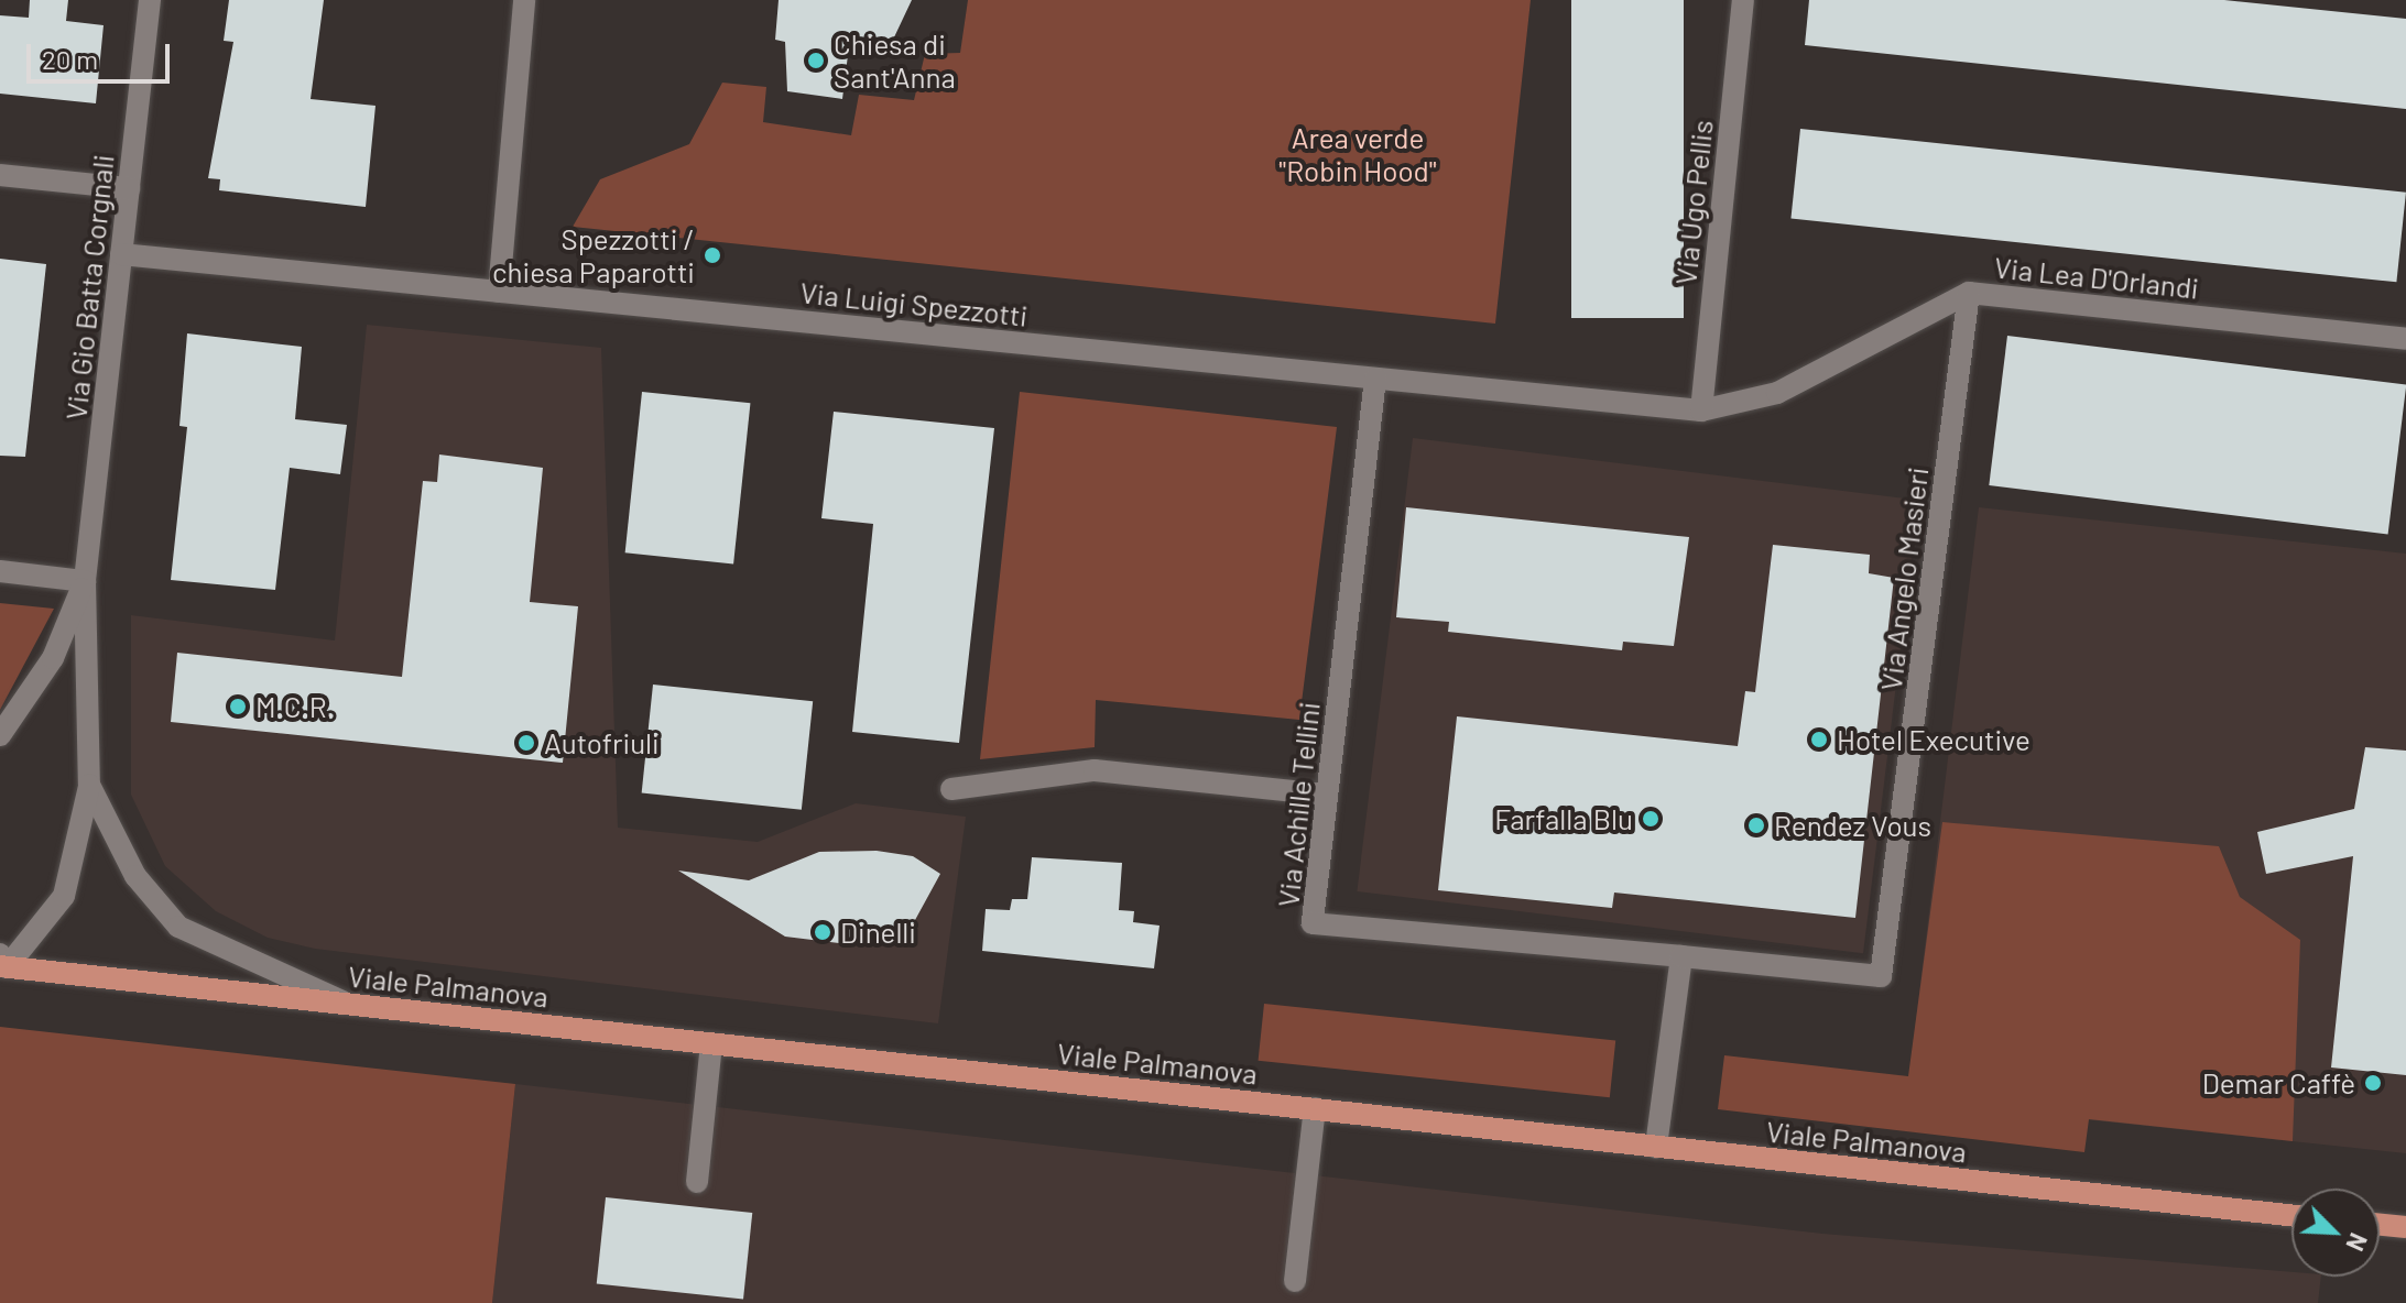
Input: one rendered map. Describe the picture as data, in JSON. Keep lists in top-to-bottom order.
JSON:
{
  "streets": {
    "main road": ["Viale Palmanova"],
    "street": [
      "Via Ugo Pellis",
      "Via Lea D'Orlandi",
      "Via Gio Batta Corgnali",
      "Via Luigi Spezzotti",
      "Via Angelo Masieri",
      "Via Achille Tellini"
    ]
  },
  "crossings": [
    ["Via Ugo Pellis", "Via Lea D'Orlandi"],
    ["Via Ugo Pellis", "Via Luigi Spezzotti"],
    ["Via Lea D'Orlandi", "Via Luigi Spezzotti"],
    ["Via Lea D'Orlandi", "Via Angelo Masieri"],
    ["Via Gio Batta Corgnali", "Via Luigi Spezzotti"],
    ["Via Gio Batta Corgnali", "Viale Palmanova"],
    ["Via Luigi Spezzotti", "Via Achille Tellini"],
    ["Via Angelo Masieri", "Via Achille Tellini"]
  ],
  "parks": ["Area verde \"Robin Hood\""],
  "places": [
    "Chiesa di Sant'Anna",
    "Spezzotti / chiesa Paparotti",
    "M.C.R.",
    "Hotel Executive",
    "Autofriuli",
    "Farfalla Blu",
    "Rendez Vous",
    "Dinelli",
    "Demar Caffè"
  ],
  "scale_bar": "20 m",
  "north": "bottom right"
}
